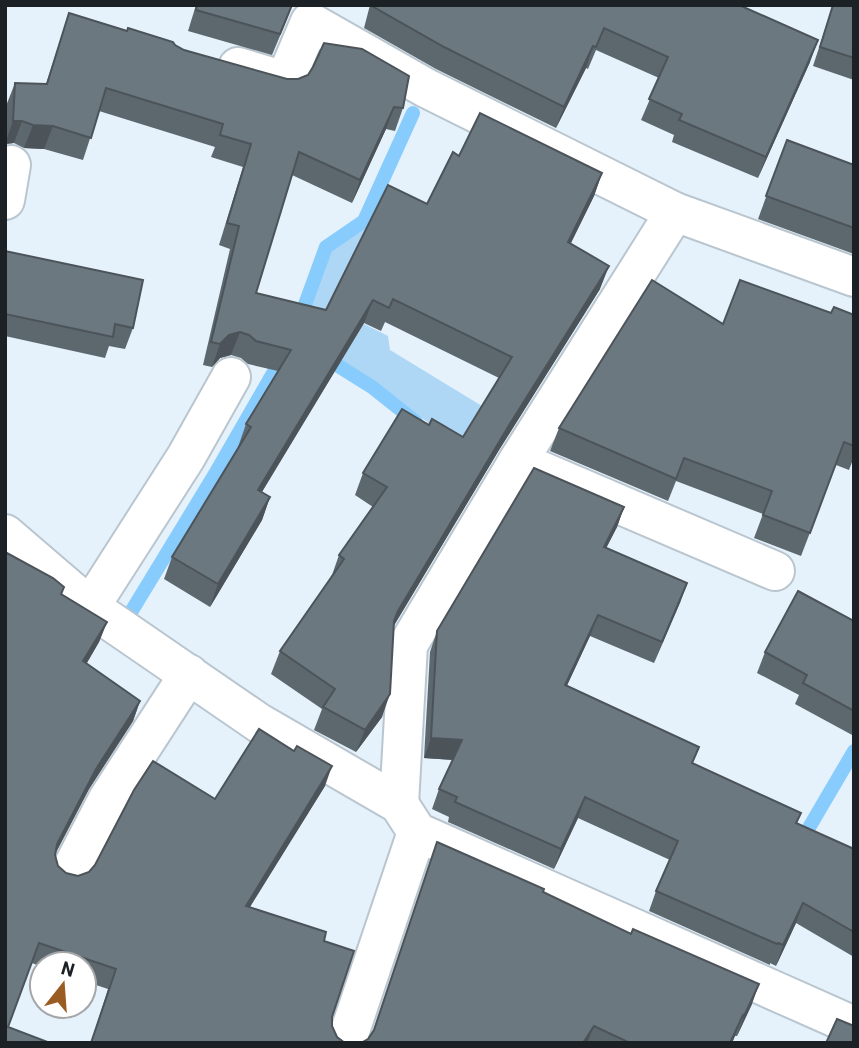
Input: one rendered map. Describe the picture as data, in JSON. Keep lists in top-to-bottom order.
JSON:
{
  "north": "top"
}
